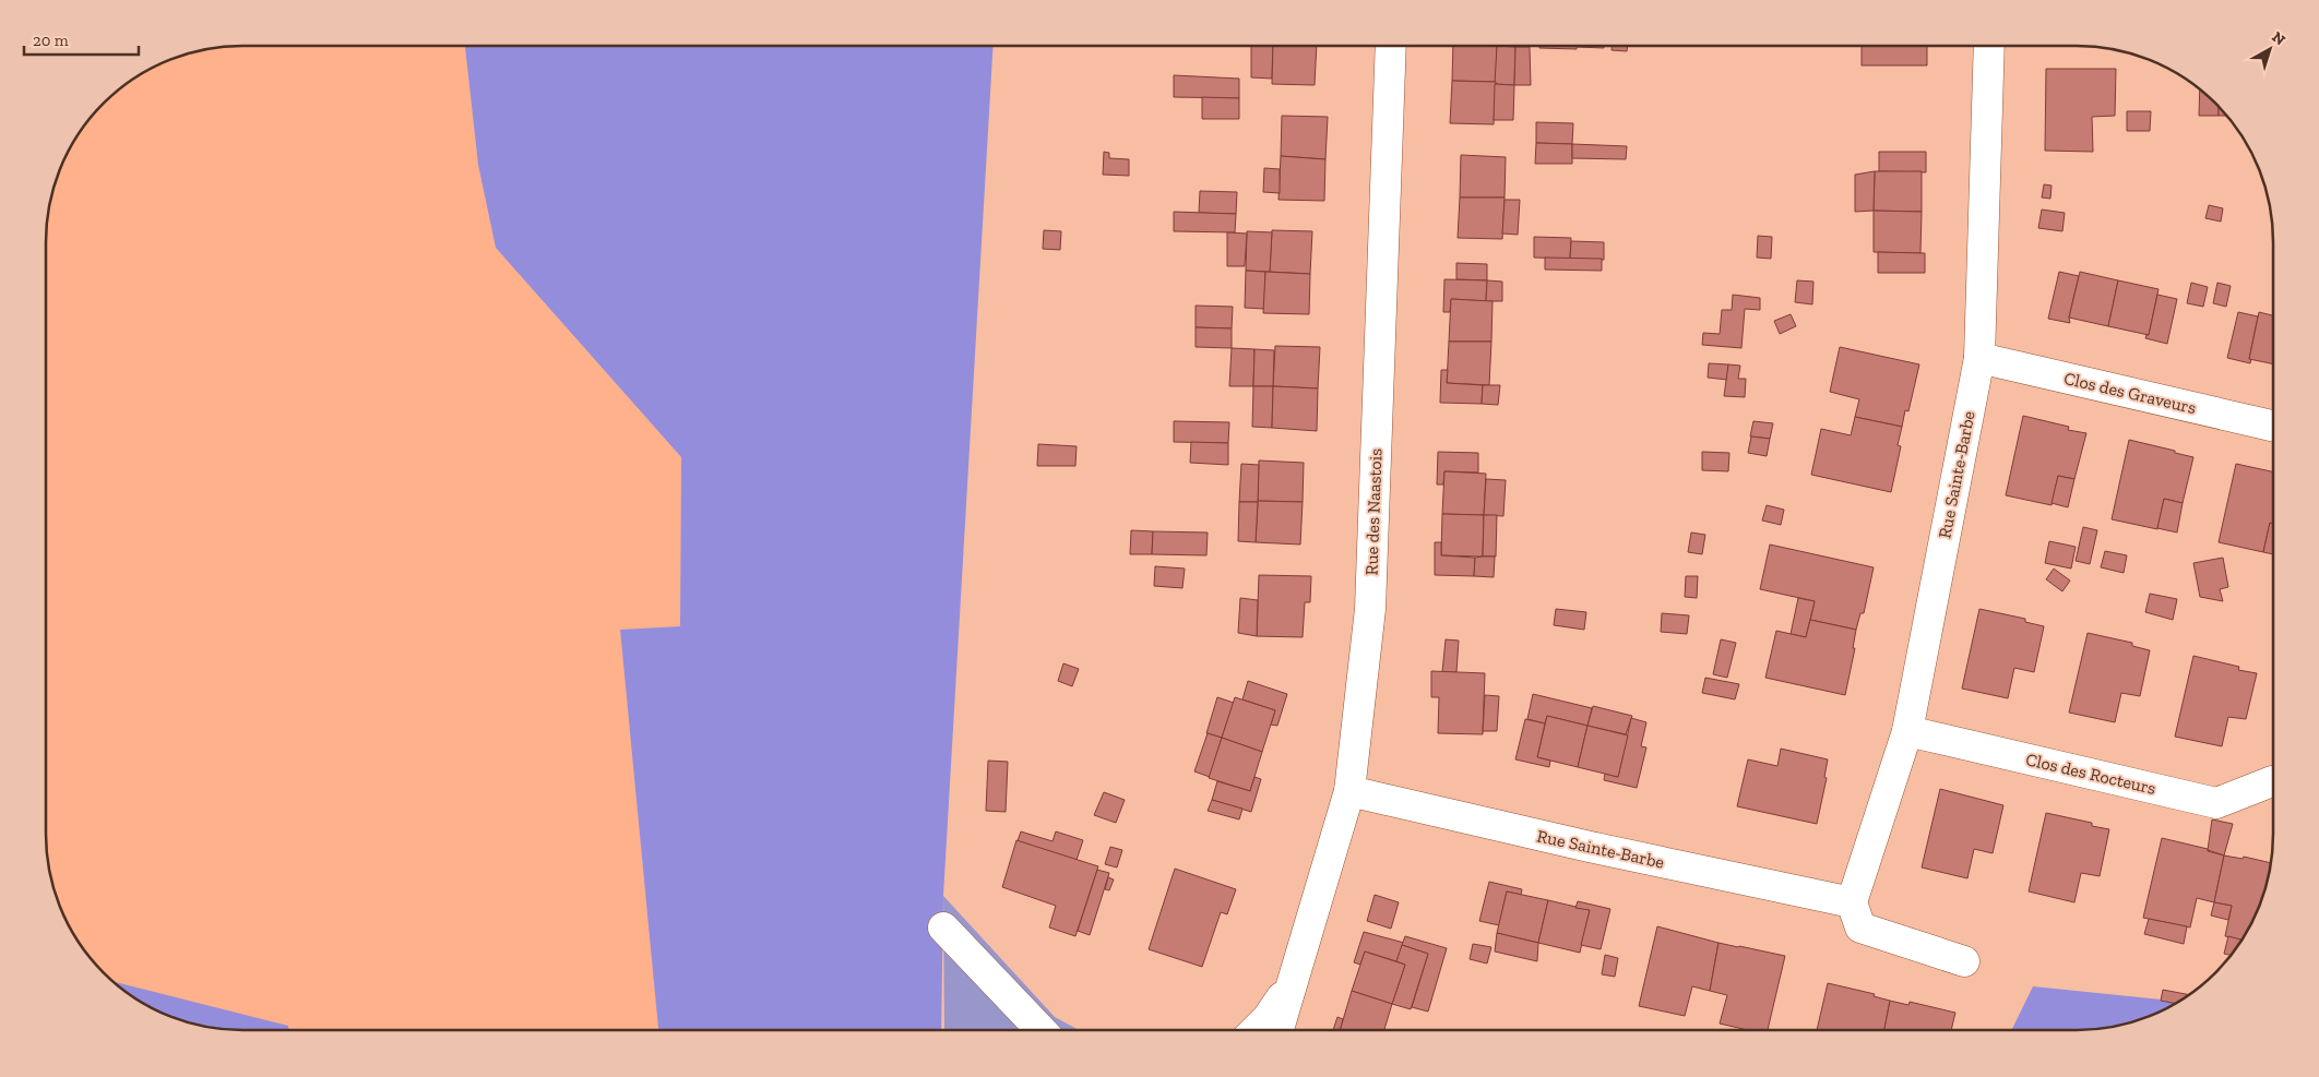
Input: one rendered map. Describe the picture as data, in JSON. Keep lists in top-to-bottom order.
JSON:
{
  "streets": {
    "street": [
      "Clos des Graveurs",
      "Rue Sainte-Barbe",
      "Rue des Naastois",
      "Clos des Rocteurs"
    ]
  },
  "crossings": [
    ["Clos des Graveurs", "Rue Sainte-Barbe"],
    ["Rue Sainte-Barbe", "Rue des Naastois"],
    ["Rue Sainte-Barbe", "Clos des Rocteurs"]
  ],
  "scale_bar": "20 m",
  "north": "top right"
}
